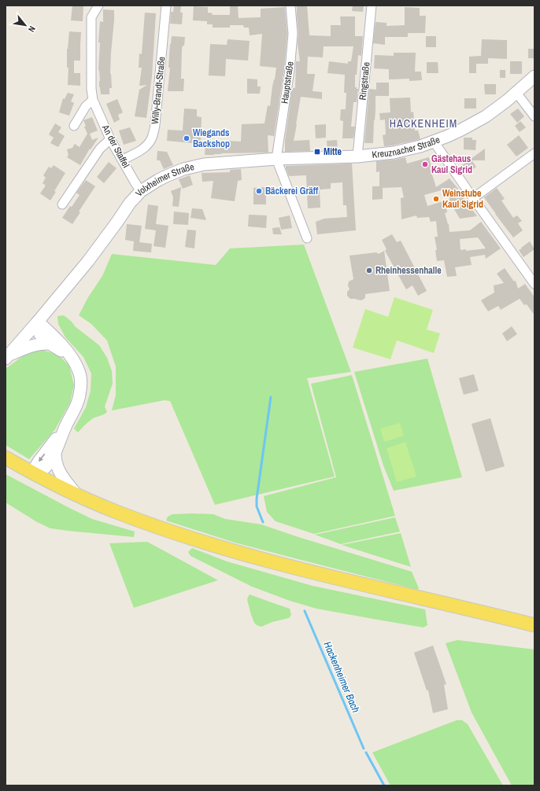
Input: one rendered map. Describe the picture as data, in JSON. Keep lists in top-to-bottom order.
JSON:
{
  "streets": {
    "main road": ["Kreuznacher Straße", "Volxheimer Straße"],
    "street": [
      "Ringstraße",
      "Hauptstraße",
      "Willy-Brandt-Straße",
      "An der Staffel"
    ]
  },
  "crossings": [
    ["Ringstraße", "Kreuznacher Straße"],
    ["Hauptstraße", "Kreuznacher Straße"],
    ["Hauptstraße", "Volxheimer Straße"],
    ["Willy-Brandt-Straße", "An der Staffel"],
    ["An der Staffel", "Volxheimer Straße"],
    ["Kreuznacher Straße", "Volxheimer Straße"]
  ],
  "districts": ["HACKENHEIM"],
  "water": ["Hackenheimer Bach"],
  "places": {
    "other": [
      "Wiegands Backshop",
      "Gästehaus Kaul Sigrid",
      "Bäckerei Gräff",
      "Weinstube Kaul Sigrid",
      "Rheinhessenhalle"
    ],
    "transit": ["Mitte"]
  },
  "north": "bottom right"
}
